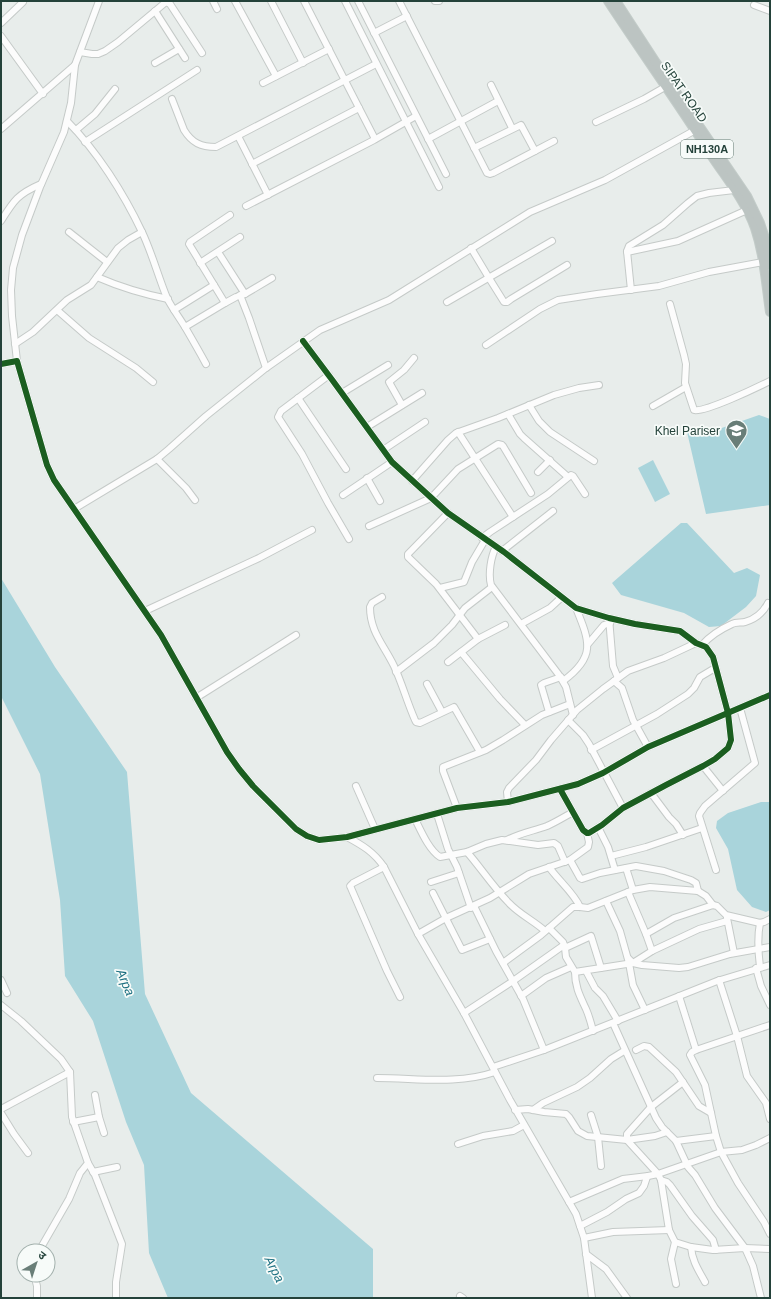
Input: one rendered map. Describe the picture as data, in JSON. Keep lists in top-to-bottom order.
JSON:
{
  "streets": {
    "highway": ["SIPAT ROAD", "NH130A"]
  },
  "water": ["Arpa"],
  "places": {
    "school or university": ["Khel Pariser"]
  },
  "north": "top right"
}
